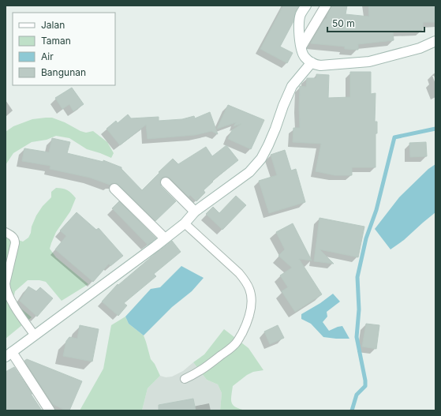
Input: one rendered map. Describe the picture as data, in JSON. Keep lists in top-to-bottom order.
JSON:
{
  "legend": [
    "Jalan",
    "Taman",
    "Air",
    "Bangunan"
  ],
  "scale_bar": "50 m"
}
